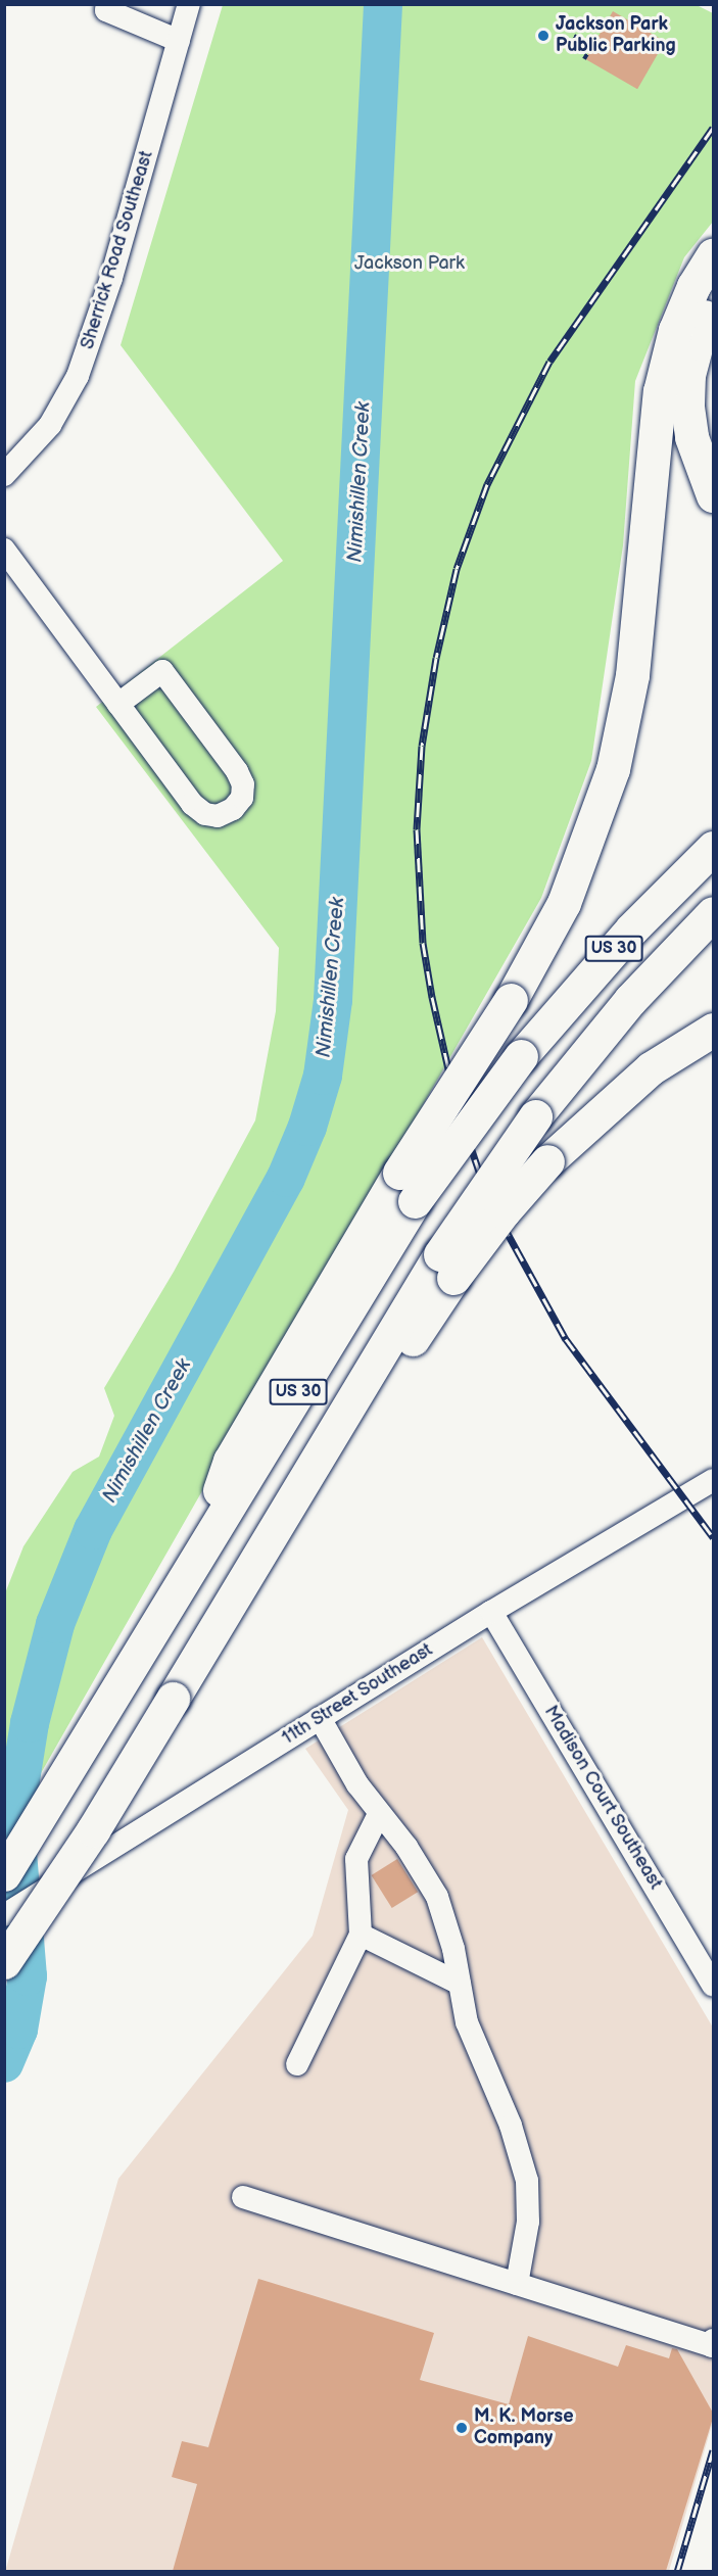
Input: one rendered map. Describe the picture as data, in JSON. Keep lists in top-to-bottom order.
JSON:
{
  "streets": {
    "highway": ["US 30"],
    "street": ["Sherrick Road Southeast", "11th Street Southeast", "Madison Court Southeast"]
  },
  "crossings": [
    ["11th Street Southeast", "Madison Court Southeast"]
  ],
  "water": ["Nimishillen Creek"],
  "parks": ["Jackson Park"],
  "places": ["Jackson Park Public Parking", "M. K. Morse Company"]
}
